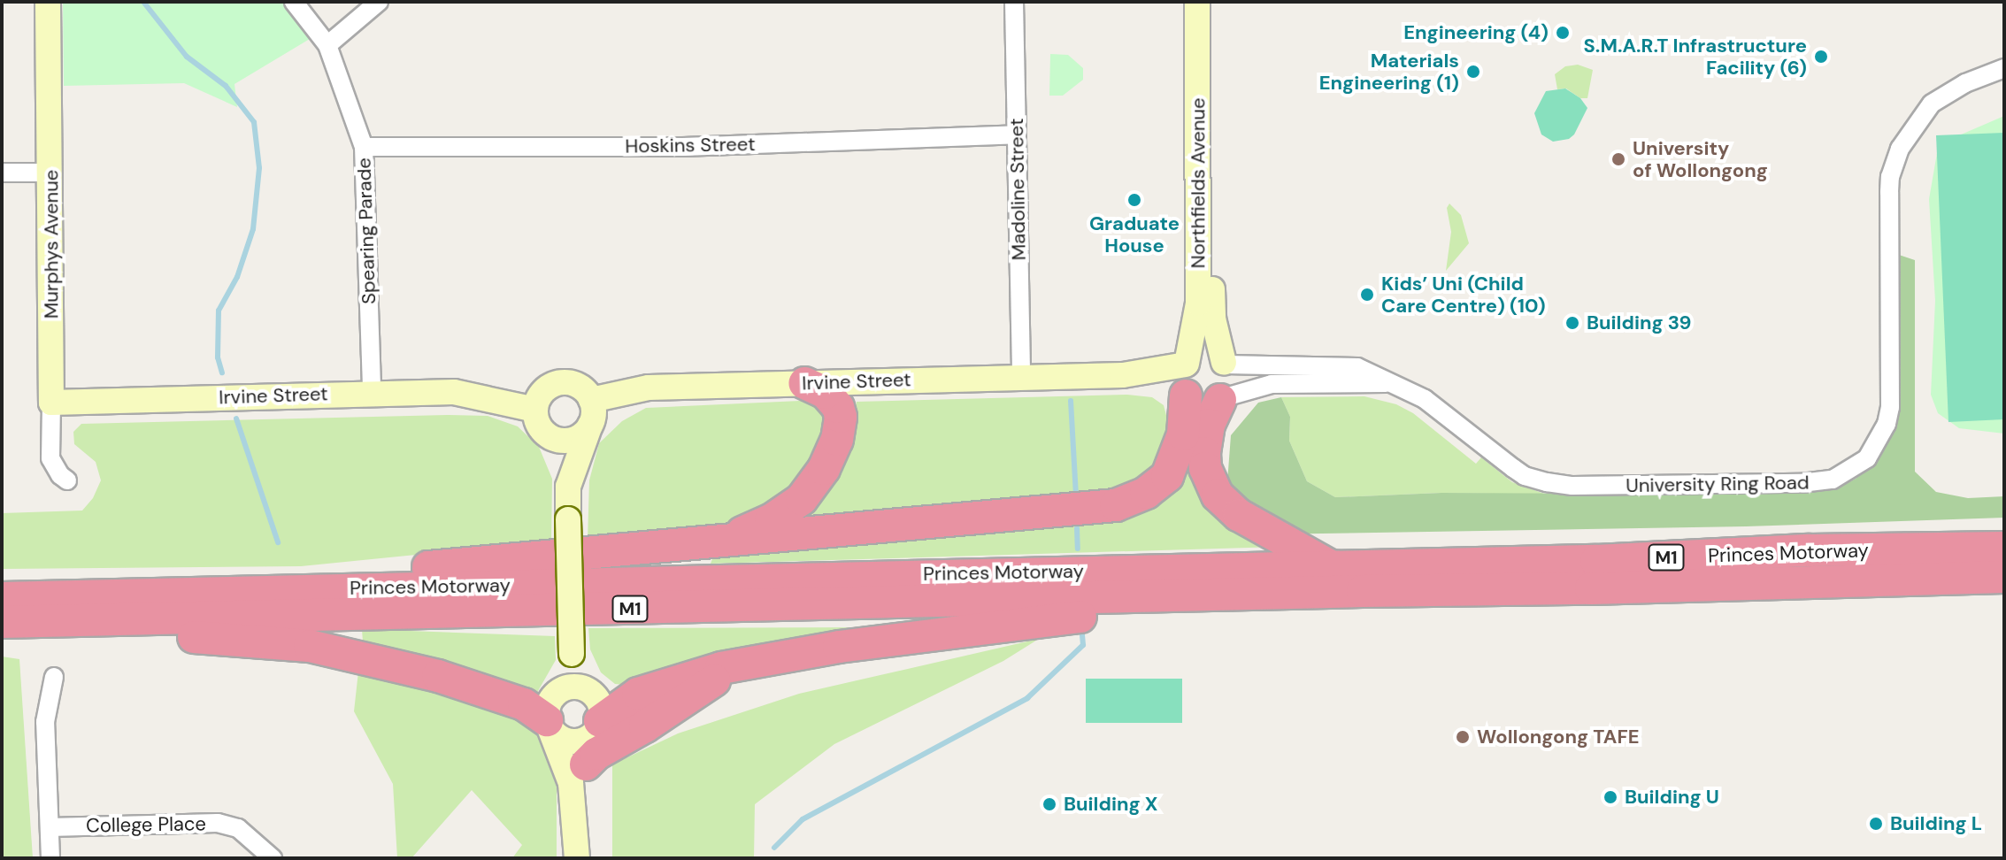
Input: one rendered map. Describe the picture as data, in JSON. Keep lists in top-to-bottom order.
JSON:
{
  "streets": {
    "highway": ["Princes Motorway", "M1"],
    "main road": ["Northfields Avenue", "Murphys Avenue", "Irvine Street"],
    "street": [
      "Hoskins Street",
      "Madoline Street",
      "Spearing Parade",
      "University Ring Road",
      "College Place"
    ]
  },
  "crossings": [
    ["Hoskins Street", "Madoline Street"],
    ["Hoskins Street", "Spearing Parade"],
    ["Northfields Avenue", "Irvine Street"],
    ["Northfields Avenue", "University Ring Road"],
    ["Madoline Street", "Irvine Street"],
    ["Spearing Parade", "Irvine Street"],
    ["Murphys Avenue", "Irvine Street"],
    ["Irvine Street", "University Ring Road"]
  ],
  "places": [
    "Engineering (4)",
    "S.M.A.R.T Infrastructure Facility (6)",
    "Materials Engineering (1)",
    "University of Wollongong",
    "Graduate House",
    "Kids’ Uni (Child Care Centre) (10)",
    "Building 39",
    "Wollongong TAFE",
    "Building U",
    "Building X",
    "Building L"
  ]
}
